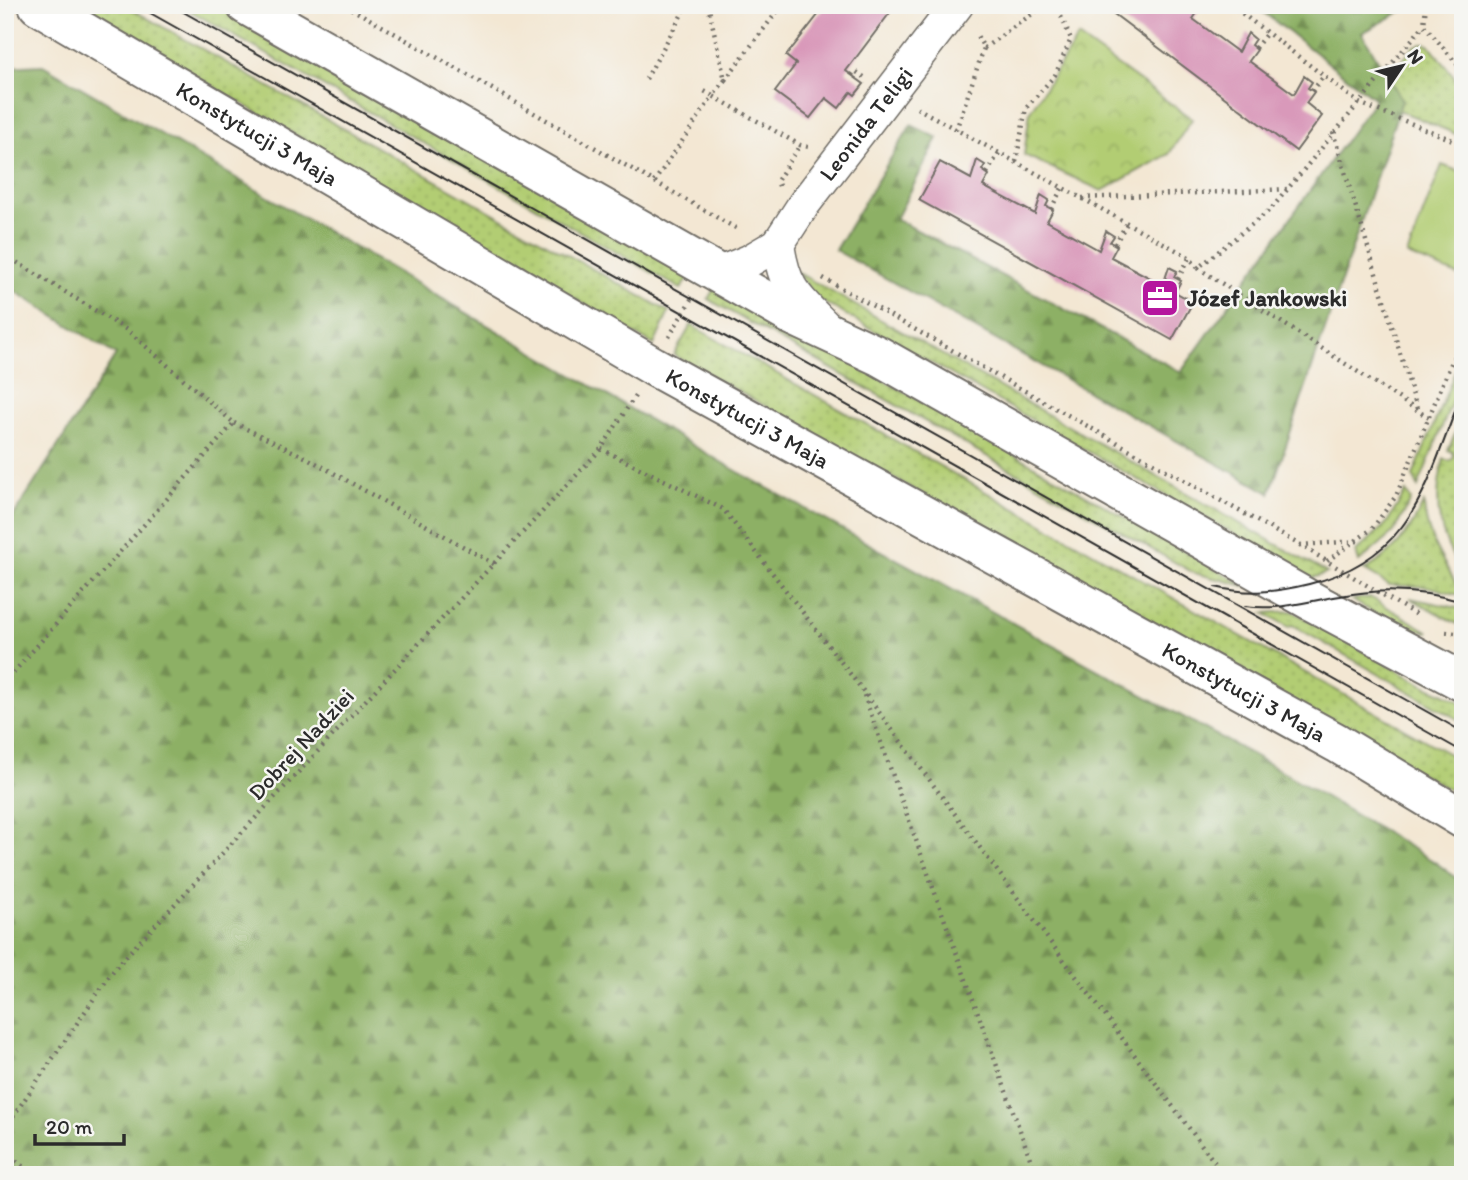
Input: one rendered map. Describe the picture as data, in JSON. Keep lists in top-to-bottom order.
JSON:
{
  "streets": {
    "street": ["Leonida Teligi", "Konstytucji 3 Maja"],
    "path": ["Dobrej Nadziei"]
  },
  "crossings": [
    ["Leonida Teligi", "Dobrej Nadziei"],
    ["Konstytucji 3 Maja", "Dobrej Nadziei"]
  ],
  "places": {
    "office": ["Józef Jankowski"]
  },
  "scale_bar": "20 m",
  "north": "top right"
}
